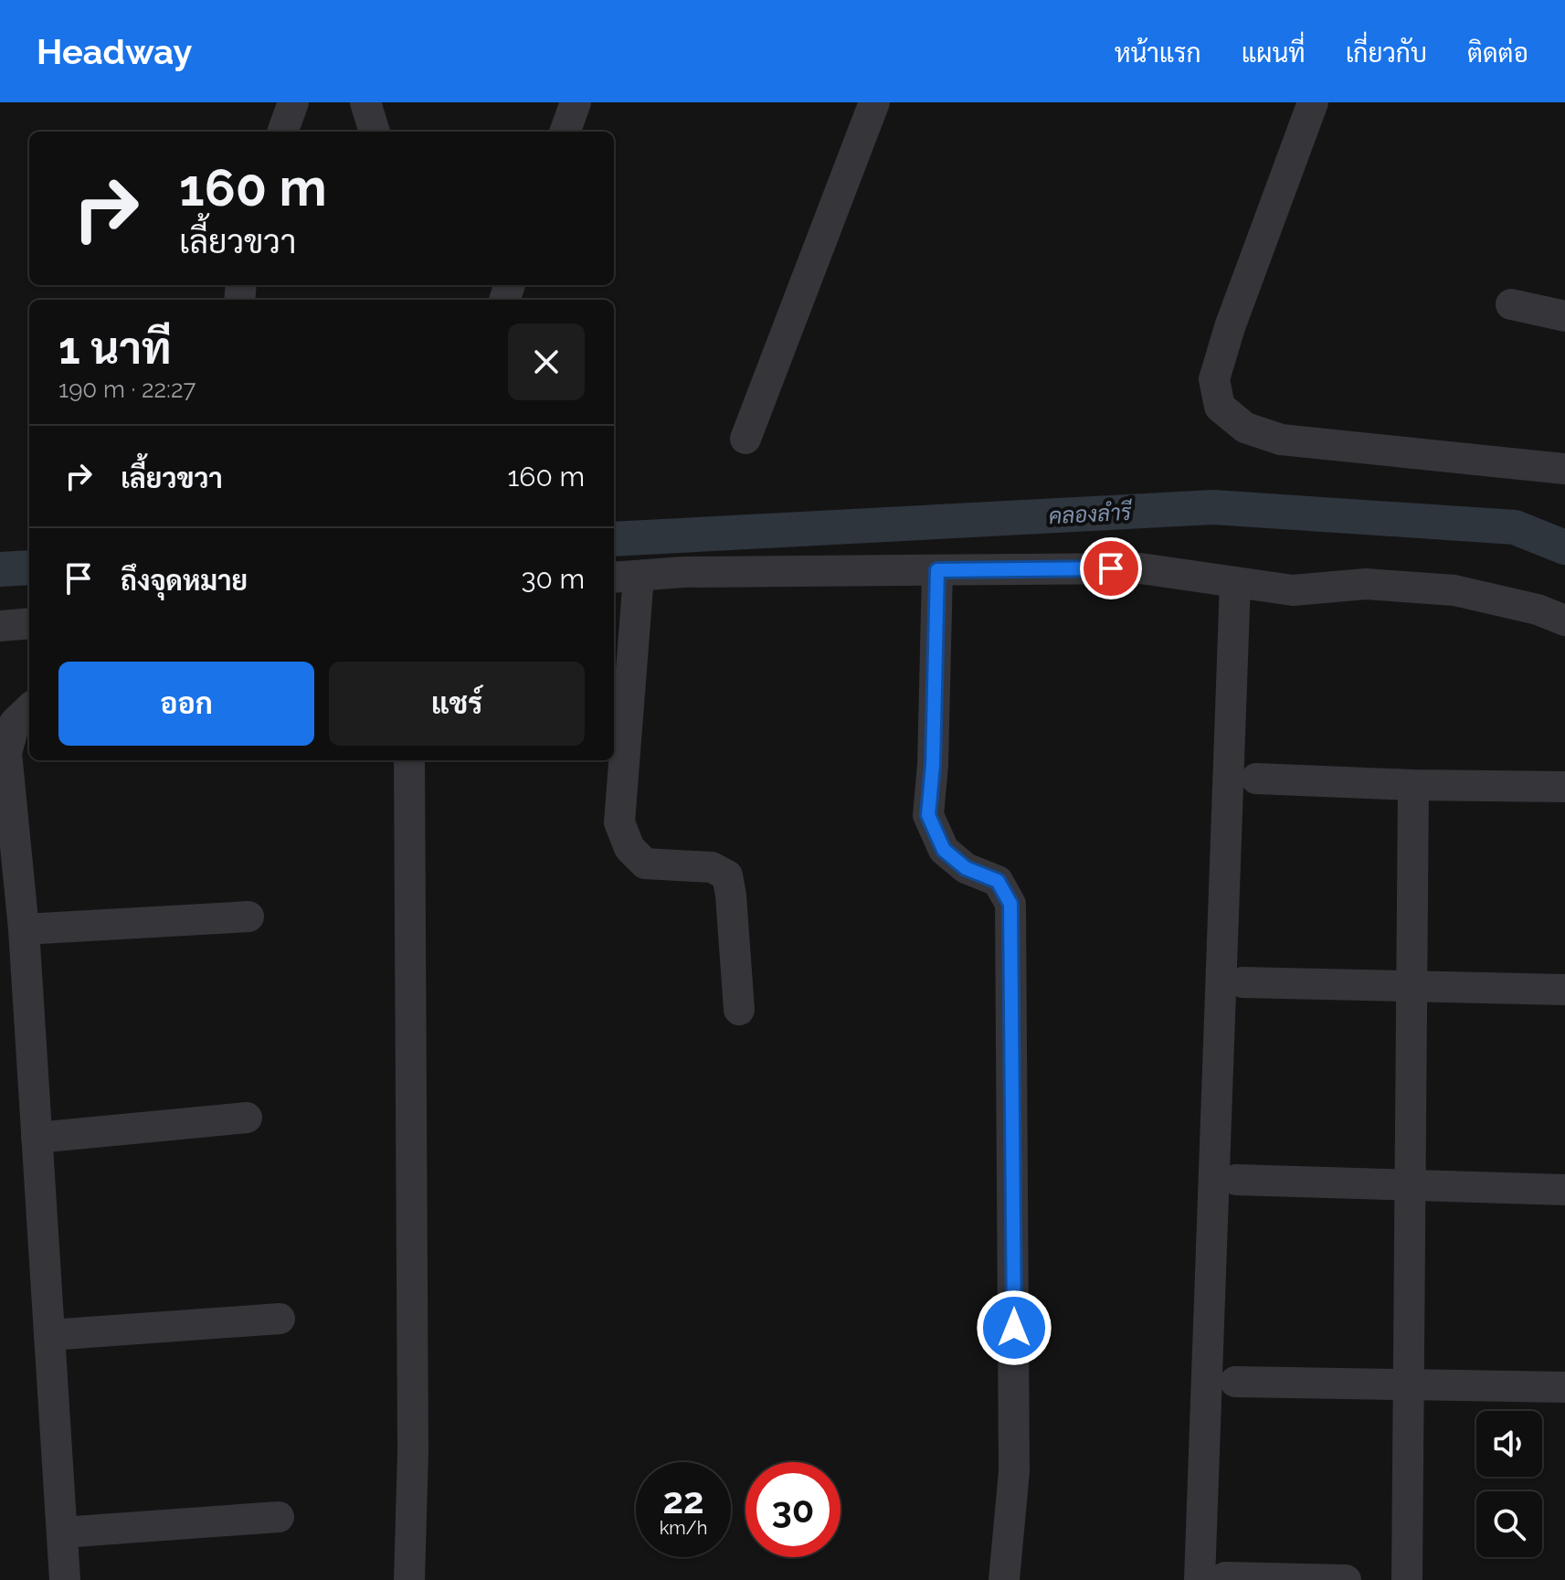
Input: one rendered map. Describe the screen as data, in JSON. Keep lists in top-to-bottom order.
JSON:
{
  "water": ["คลองลำรี"],
  "page": {
    "header": "Headway",
    "nav": [
      "หน้าแรก",
      "แผนที่",
      "เกี่ยวกับ",
      "ติดต่อ"
    ],
    "turn": ["160 m", "เลี้ยวขวา"],
    "heading": ["1 นาที", "190 m · 22:27"],
    "list": [
      {
        "name": "เลี้ยวขวา",
        "value": "160 m"
      },
      {
        "name": "ถึงจุดหมาย",
        "value": "30 m"
      }
    ],
    "buttons": ["ออก", "แชร์"],
    "speed": "22 km/h",
    "limit": "30"
  }
}
